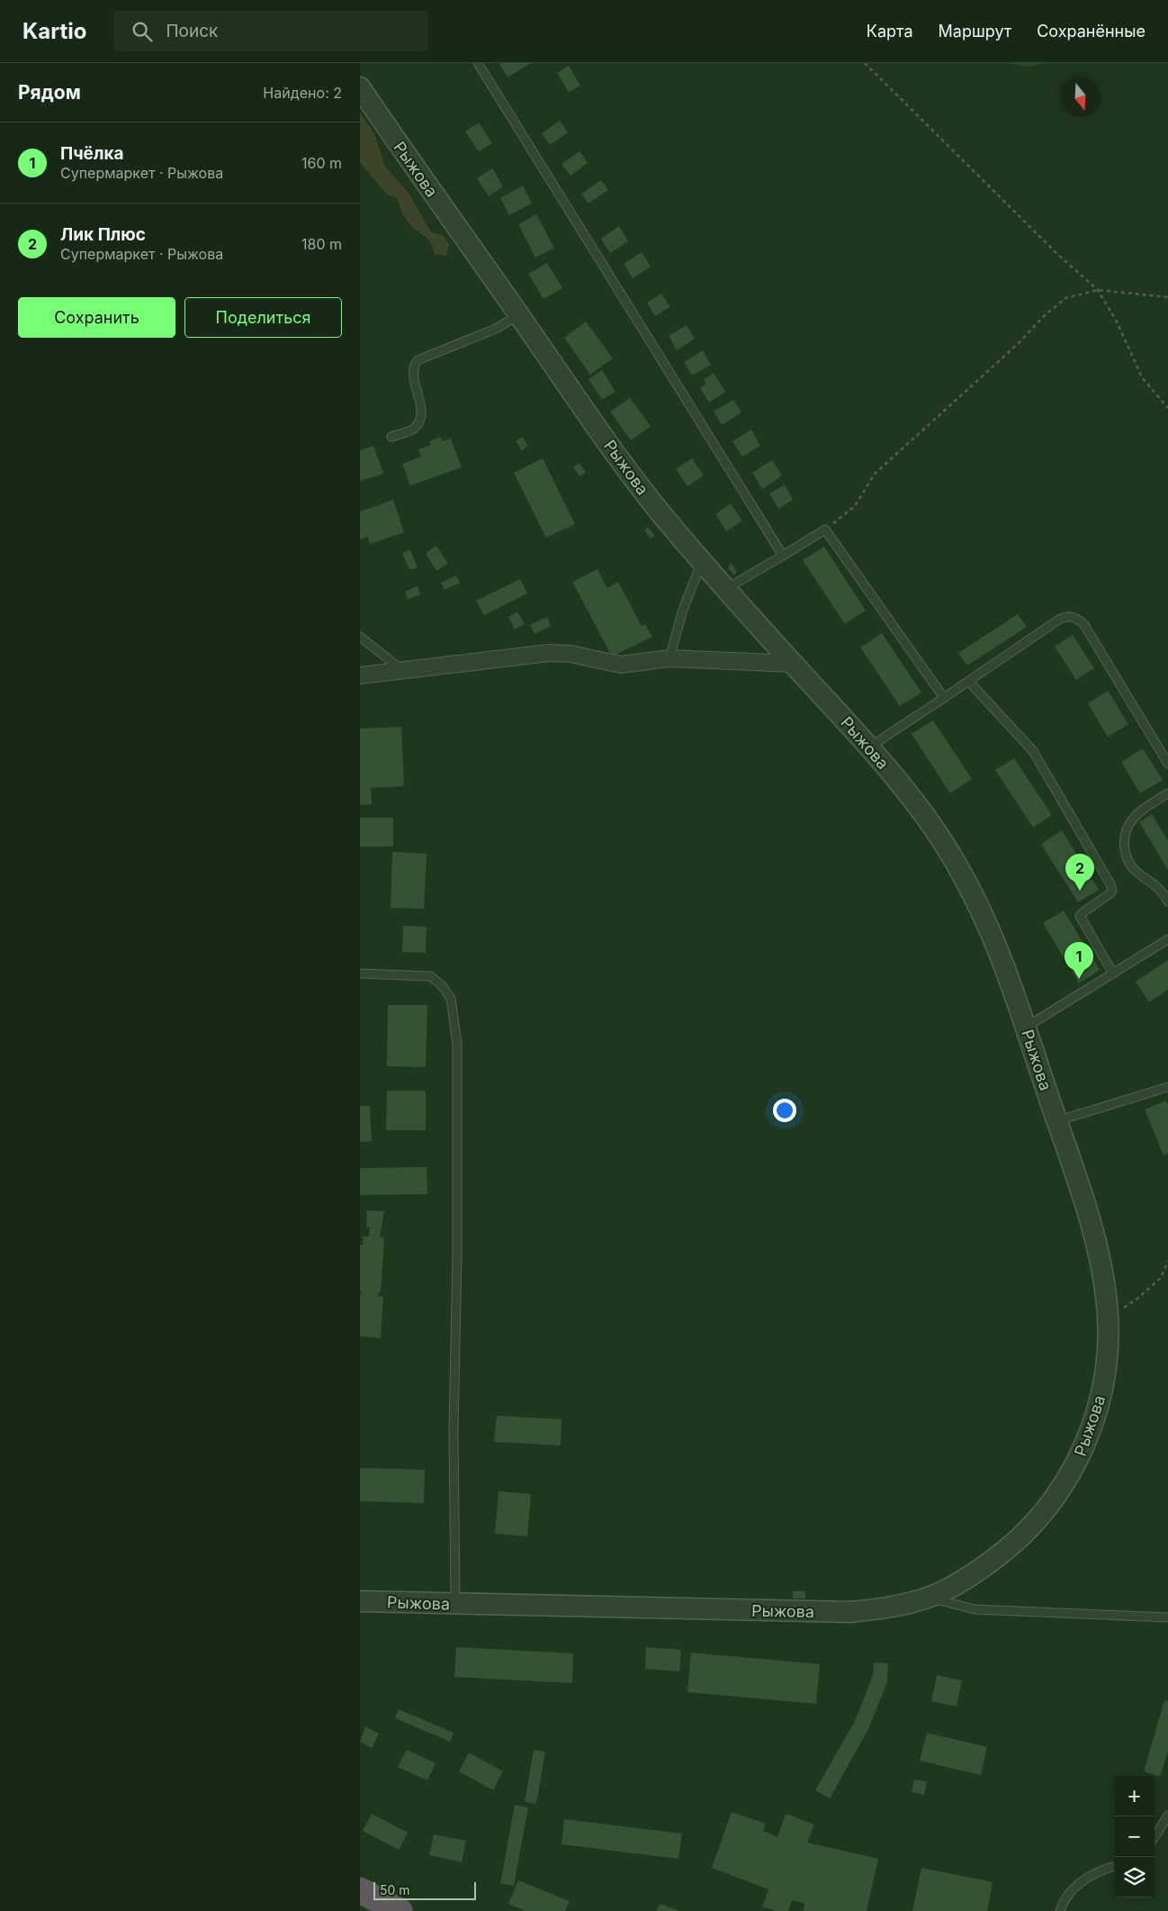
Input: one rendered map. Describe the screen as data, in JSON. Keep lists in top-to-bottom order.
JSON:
{
  "streets": {
    "street": ["Рыжова"]
  },
  "scale_bar": "50 m",
  "north": "bottom",
  "page": {
    "header": "Kartio",
    "search": "Поиск",
    "nav": ["Карта", "Маршрут", "Сохранённые"],
    "heading": ["Рядом", "Найдено: 2"],
    "list": [
      {
        "mark": "1",
        "name": "Пчёлка",
        "note": "Супермаркет · Рыжова",
        "value": "160 m"
      },
      {
        "mark": "2",
        "name": "Лик Плюс",
        "note": "Супермаркет · Рыжова",
        "value": "180 m"
      }
    ],
    "buttons": ["Сохранить", "Поделиться"],
    "pins": ["2", "1"],
    "map_buttons": ["+", "−"],
    "scale": "50 m"
  }
}
